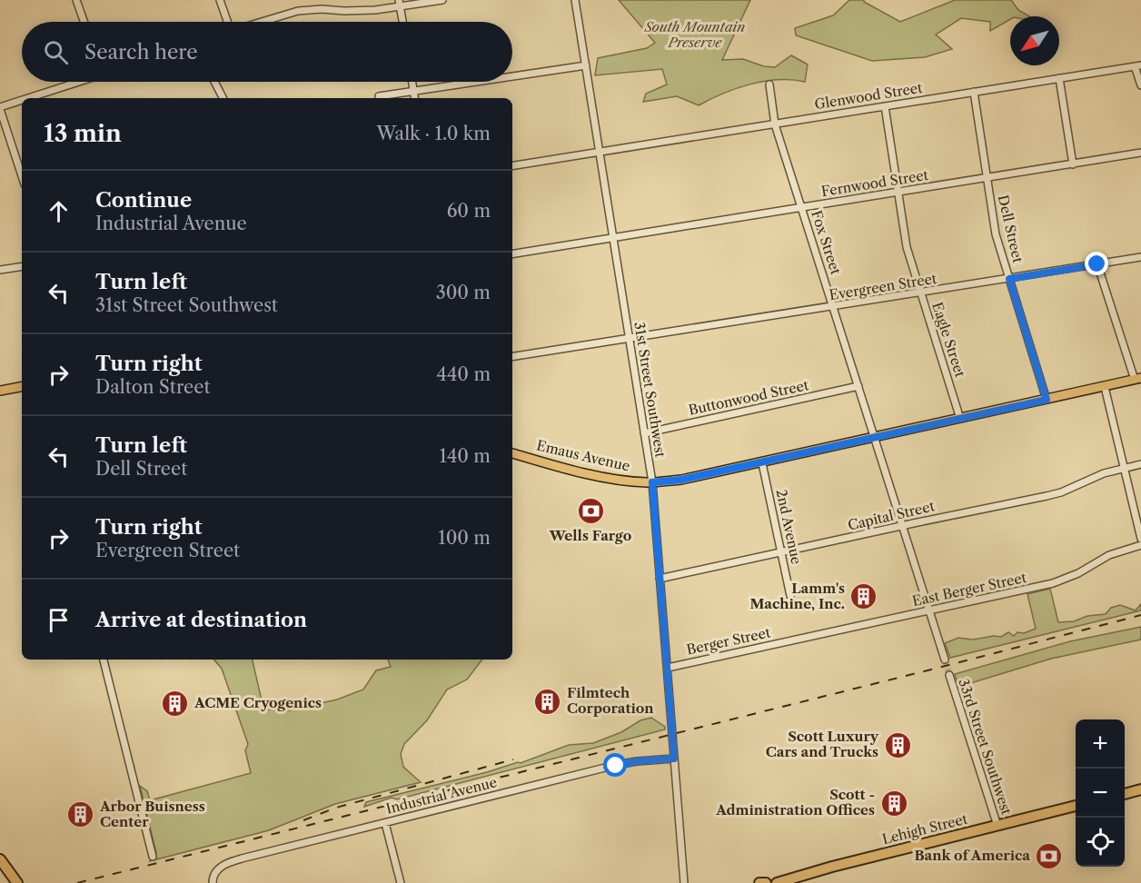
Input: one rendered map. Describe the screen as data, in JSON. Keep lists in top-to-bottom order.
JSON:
{
  "streets": {
    "highway": ["Lehigh Street"],
    "main road": ["Emaus Avenue"],
    "street": [
      "Glenwood Street",
      "Fernwood Street",
      "Dell Street",
      "Fox Street",
      "Evergreen Street",
      "Eagle Street",
      "31st Street Southwest",
      "Buttonwood Street",
      "Capital Street",
      "2nd Avenue",
      "East Berger Street",
      "Berger Street",
      "33rd Street Southwest",
      "Industrial Avenue"
    ]
  },
  "crossings": [
    ["Glenwood Street", "Dell Street"],
    ["Glenwood Street", "Fox Street"],
    ["Glenwood Street", "Eagle Street"],
    ["Glenwood Street", "31st Street Southwest"],
    ["Fernwood Street", "Dell Street"],
    ["Fernwood Street", "Fox Street"],
    ["Fernwood Street", "Eagle Street"],
    ["Fernwood Street", "31st Street Southwest"],
    ["Dell Street", "Evergreen Street"],
    ["Dell Street", "Emaus Avenue"],
    ["Fox Street", "Evergreen Street"],
    ["Fox Street", "Buttonwood Street"],
    ["Fox Street", "Emaus Avenue"],
    ["Evergreen Street", "Eagle Street"],
    ["Evergreen Street", "31st Street Southwest"],
    ["Eagle Street", "Emaus Avenue"],
    ["31st Street Southwest", "Buttonwood Street"],
    ["31st Street Southwest", "Emaus Avenue"],
    ["31st Street Southwest", "Capital Street"],
    ["31st Street Southwest", "Berger Street"],
    ["31st Street Southwest", "Industrial Avenue"],
    ["Emaus Avenue", "2nd Avenue"],
    ["Capital Street", "2nd Avenue"],
    ["East Berger Street", "Berger Street"],
    ["33rd Street Southwest", "Lehigh Street"]
  ],
  "parks": ["South Mountain Preserve"],
  "places": {
    "bank": ["Wells Fargo", "Bank of America"],
    "building": [
      "Lamm's Machine, Inc.",
      "Filmtech Corporation",
      "ACME Cryogenics",
      "Scott Luxury Cars and Trucks",
      "Scott - Administration Offices",
      "Arbor Buisness Center"
    ]
  },
  "north": "bottom left",
  "page": {
    "search": "Search here",
    "heading": ["13 min", "Walk · 1.0 km"],
    "list": [
      ["Continue", "Industrial Avenue", "60 m"],
      ["Turn left", "31st Street Southwest", "300 m"],
      ["Turn right", "Dalton Street", "440 m"],
      ["Turn left", "Dell Street", "140 m"],
      ["Turn right", "Evergreen Street", "100 m"],
      "Arrive at destination"
    ],
    "map_buttons": ["+", "−"]
  }
}
